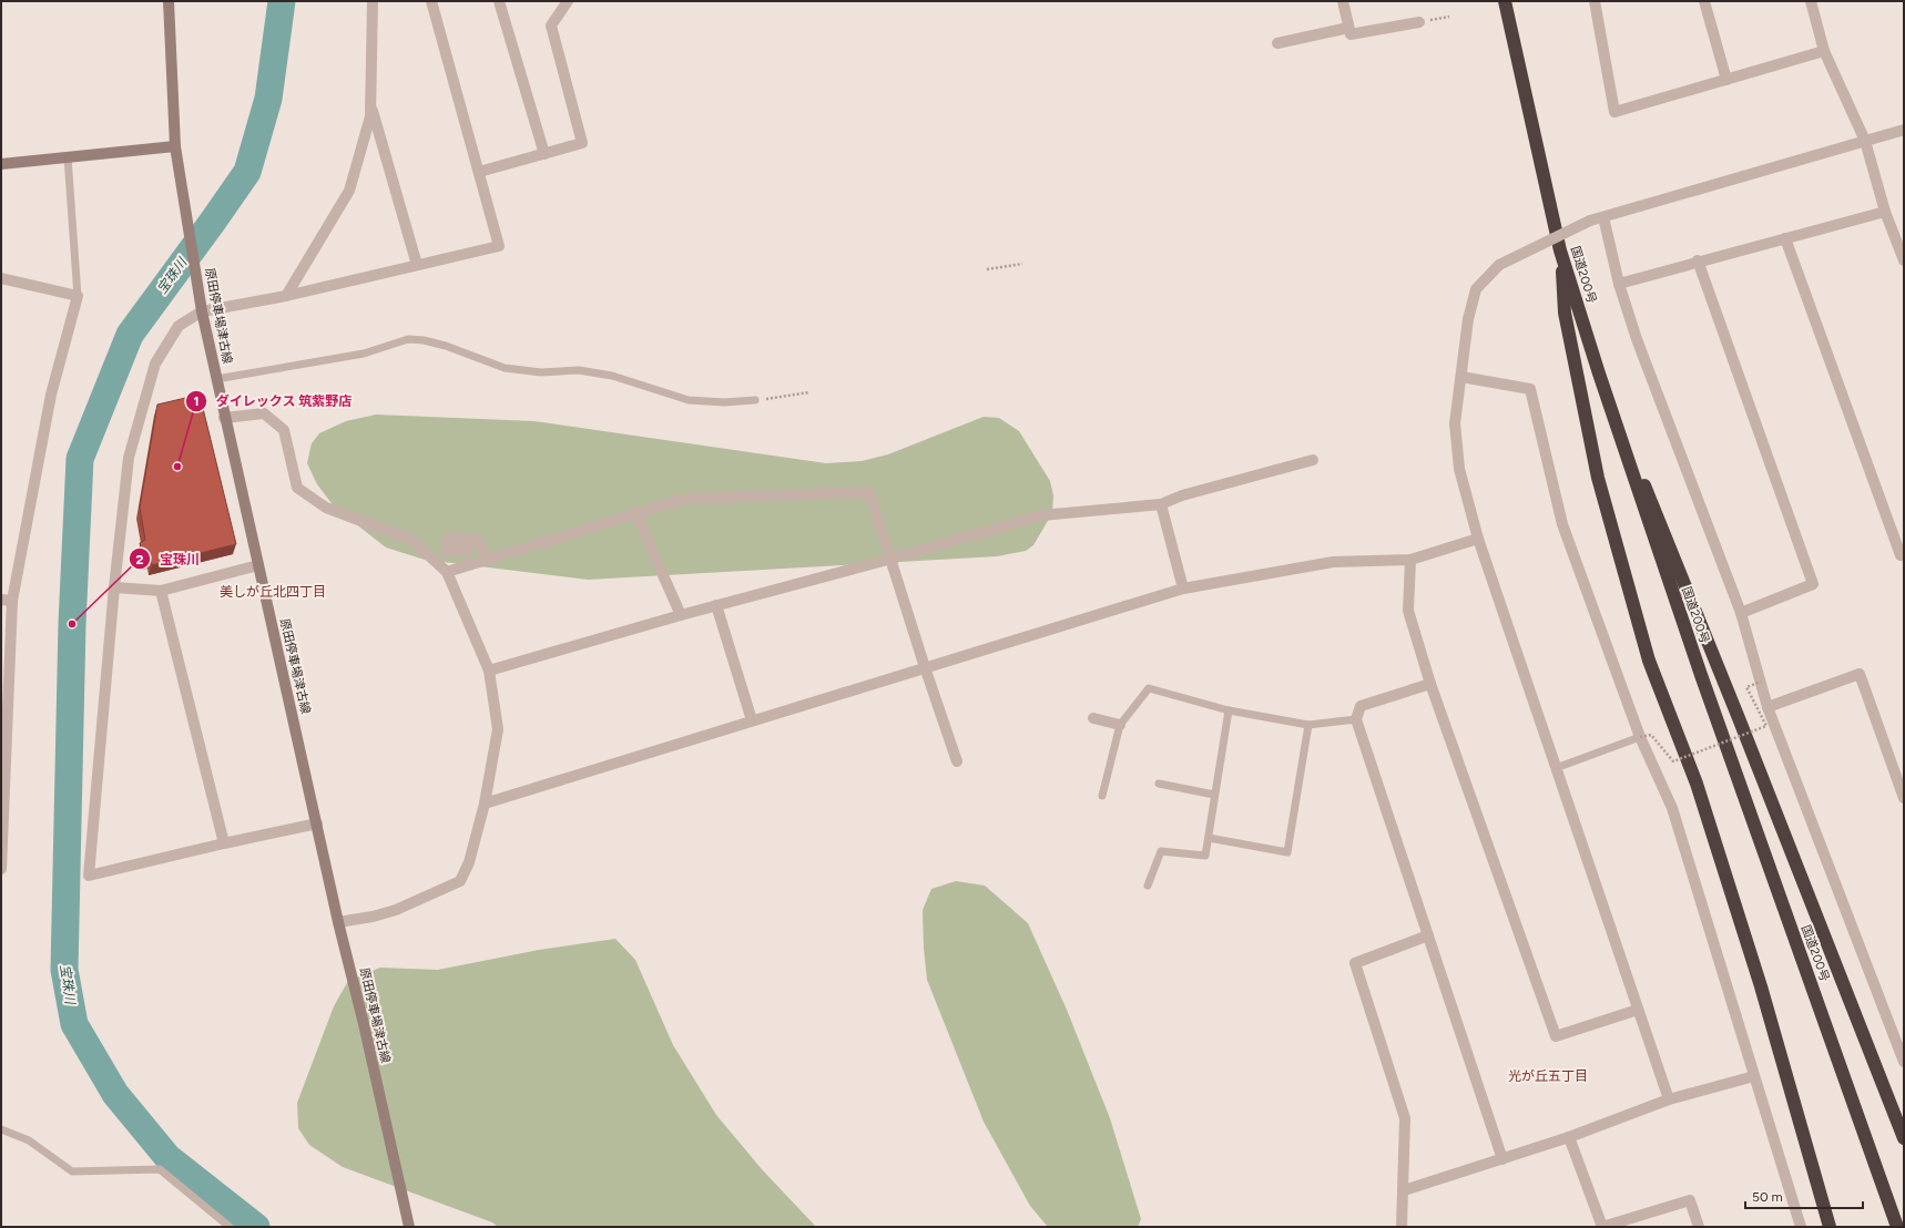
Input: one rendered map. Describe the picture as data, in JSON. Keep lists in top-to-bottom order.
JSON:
{
  "streets": {
    "highway": ["国道200号"],
    "main road": ["原田停車場津古線"]
  },
  "districts": ["美しが丘北四丁目", "光が丘五丁目"],
  "water": ["宝珠川"],
  "places": ["ダイレックス 筑紫野店", "宝珠川"],
  "scale_bar": "50 m"
}
